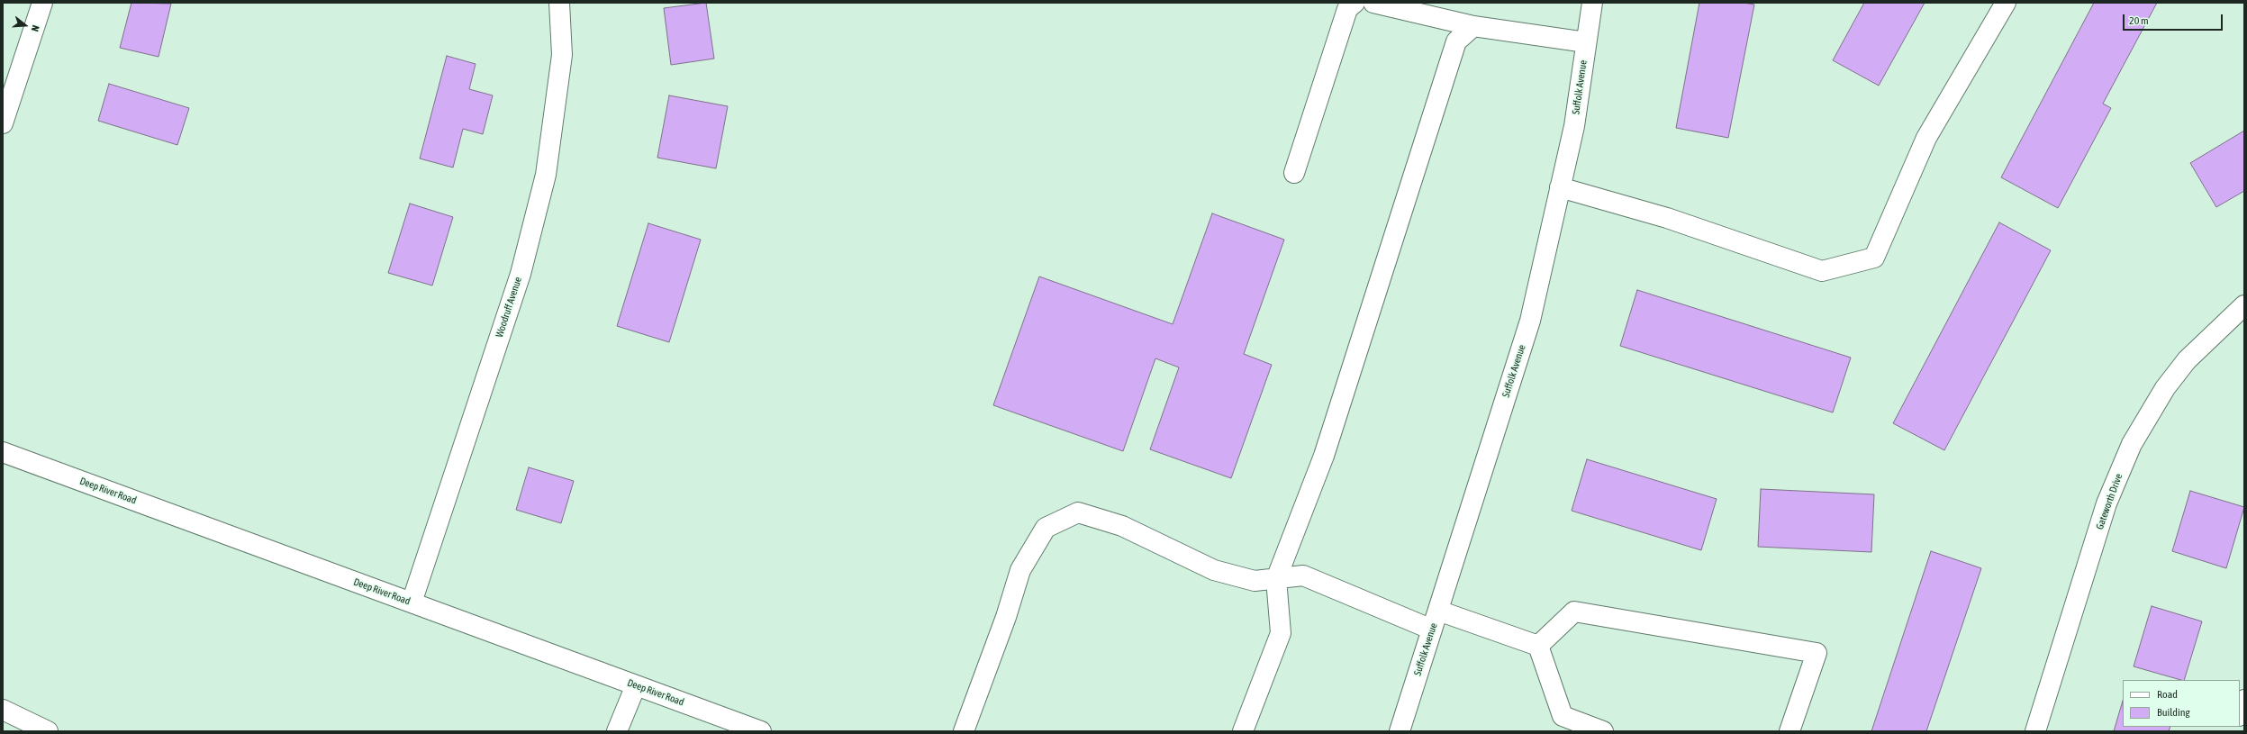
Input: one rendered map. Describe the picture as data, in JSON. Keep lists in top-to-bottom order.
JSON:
{
  "streets": {
    "street": [
      "Suffolk Avenue",
      "Woodruff Avenue",
      "Deep River Road",
      "Gateworth Drive"
    ]
  },
  "crossings": [
    ["Woodruff Avenue", "Deep River Road"]
  ],
  "legend": ["Road", "Building"],
  "scale_bar": "20 m",
  "north": "right"
}
